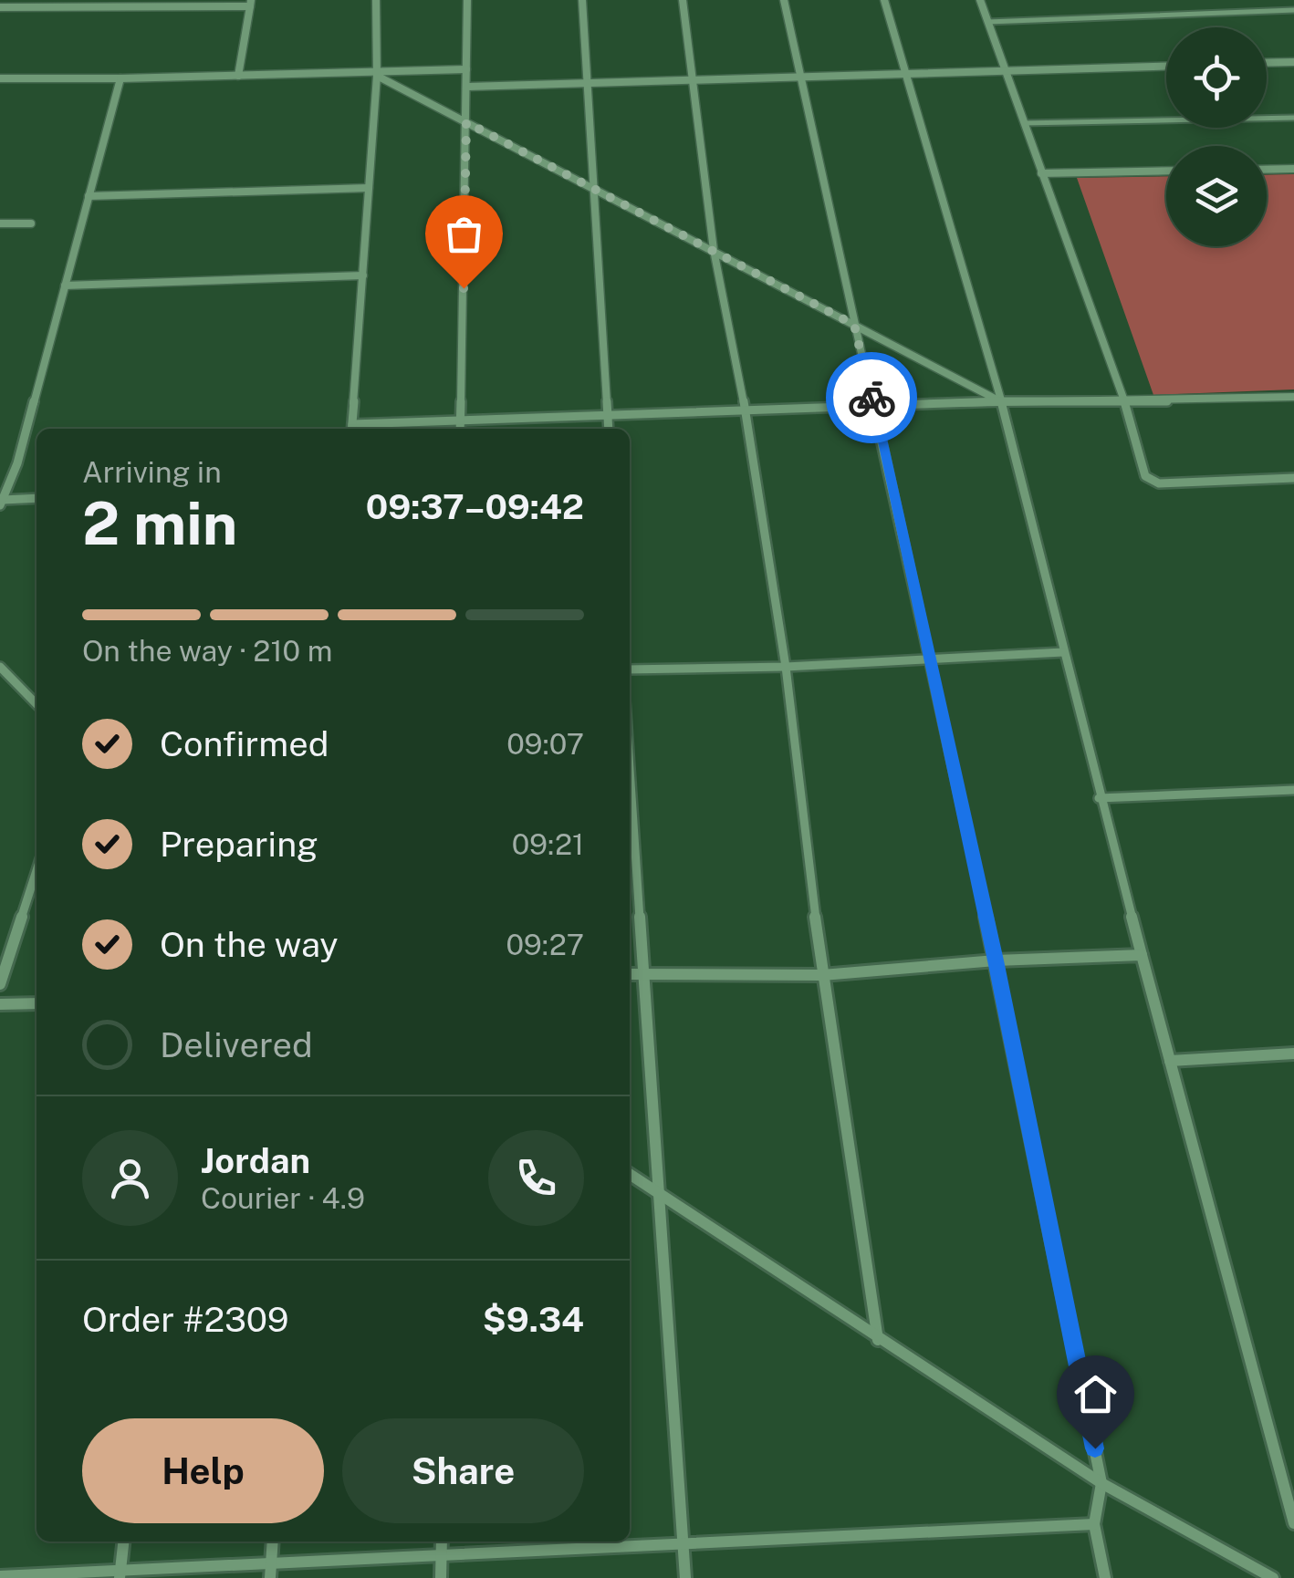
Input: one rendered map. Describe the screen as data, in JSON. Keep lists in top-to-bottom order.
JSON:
{
  "page": {
    "heading": ["2 min", "Arriving in", "09:37–09:42"],
    "panel": [
      "Jordan",
      "Courier · 4.9",
      "Order #2309",
      "$9.34"
    ],
    "bar": "On the way · 210 m",
    "list": [
      ["Confirmed", "09:07"],
      ["Preparing", "09:21"],
      ["On the way", "09:27"],
      "Delivered"
    ],
    "buttons": ["Help", "Share"]
  }
}
